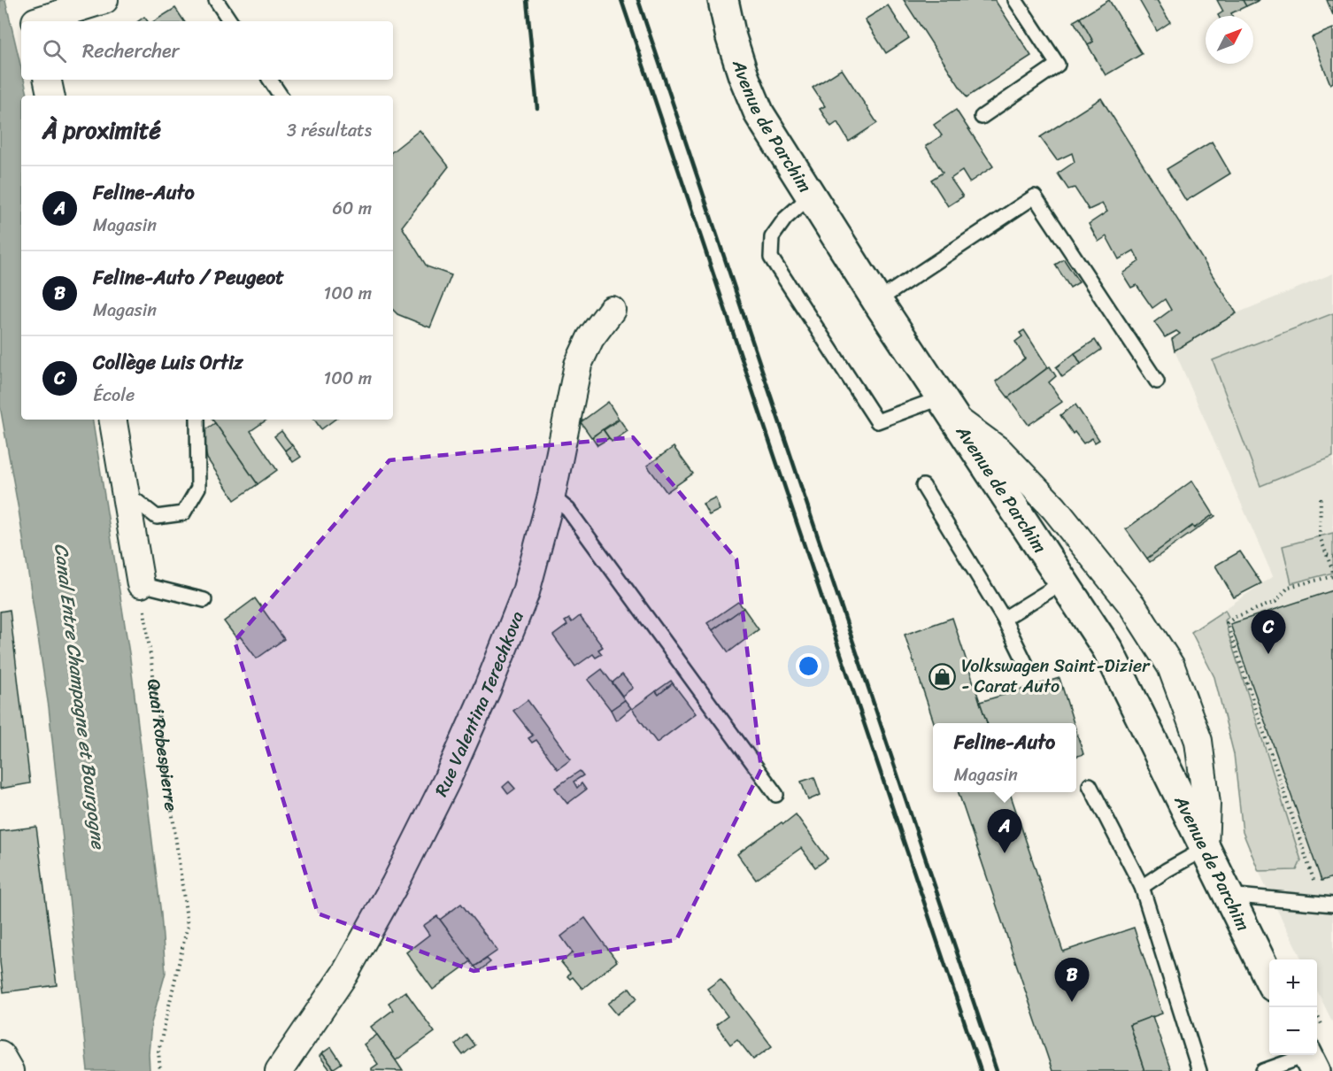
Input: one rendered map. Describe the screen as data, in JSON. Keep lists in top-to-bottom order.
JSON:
{
  "streets": {
    "street": ["Avenue de Parchim", "Rue Valentina Terechkova"],
    "path": ["Quai Robespierre"]
  },
  "water": ["Canal Entre Champagne et Bourgogne"],
  "places": {
    "shop": ["Volkswagen Saint-Dizier - Carat Auto"]
  },
  "north": "top right",
  "page": {
    "search": "Rechercher",
    "heading": ["À proximité", "3 résultats"],
    "list": [
      {
        "mark": "A",
        "name": "Feline-Auto",
        "note": "Magasin",
        "value": "60 m"
      },
      {
        "mark": "B",
        "name": "Feline-Auto / Peugeot",
        "note": "Magasin",
        "value": "100 m"
      },
      {
        "mark": "C",
        "name": "Collège Luis Ortiz",
        "note": "École",
        "value": "100 m"
      }
    ],
    "pins": ["C", "A", "B"],
    "popup": ["Feline-Auto", "Magasin"],
    "map_buttons": ["+", "−"]
  }
}
